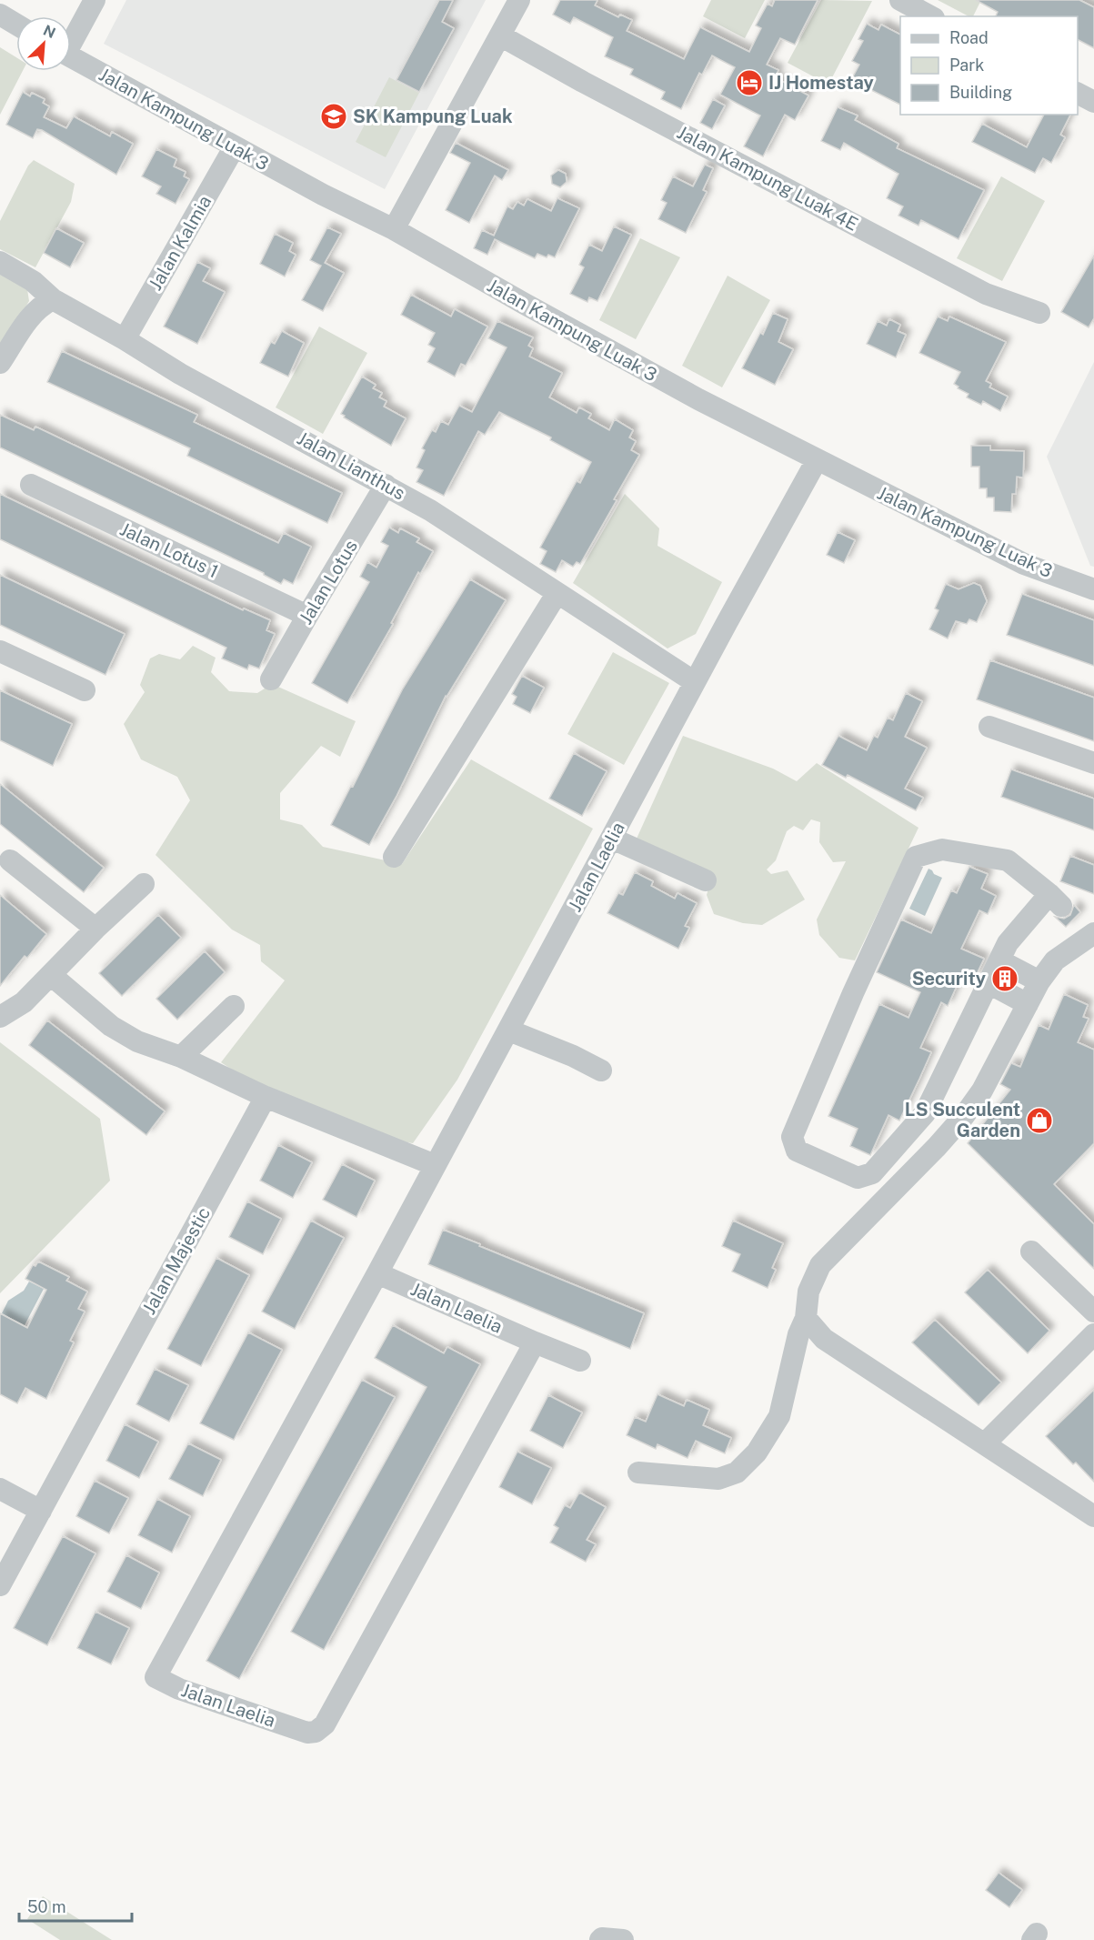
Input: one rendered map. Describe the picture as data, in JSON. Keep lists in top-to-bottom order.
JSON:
{
  "streets": {
    "street": [
      "Jalan Kampung Luak 3",
      "Jalan Kampung Luak 4E",
      "Jalan Kalmia",
      "Jalan Lianthus",
      "Jalan Lotus 1",
      "Jalan Lotus",
      "Jalan Laelia",
      "Jalan Majestic"
    ]
  },
  "crossings": [
    ["Jalan Kampung Luak 3", "Jalan Kalmia"],
    ["Jalan Kampung Luak 3", "Jalan Laelia"],
    ["Jalan Kalmia", "Jalan Lianthus"],
    ["Jalan Lianthus", "Jalan Lotus"],
    ["Jalan Lianthus", "Jalan Laelia"],
    ["Jalan Lotus 1", "Jalan Lotus"]
  ],
  "places": {
    "hotel": ["IJ Homestay"],
    "school or university": ["SK Kampung Luak"],
    "building": ["Security"],
    "shop": ["LS Succulent Garden"]
  },
  "legend": ["Road", "Park", "Building"],
  "scale_bar": "50 m",
  "north": "top right"
}
